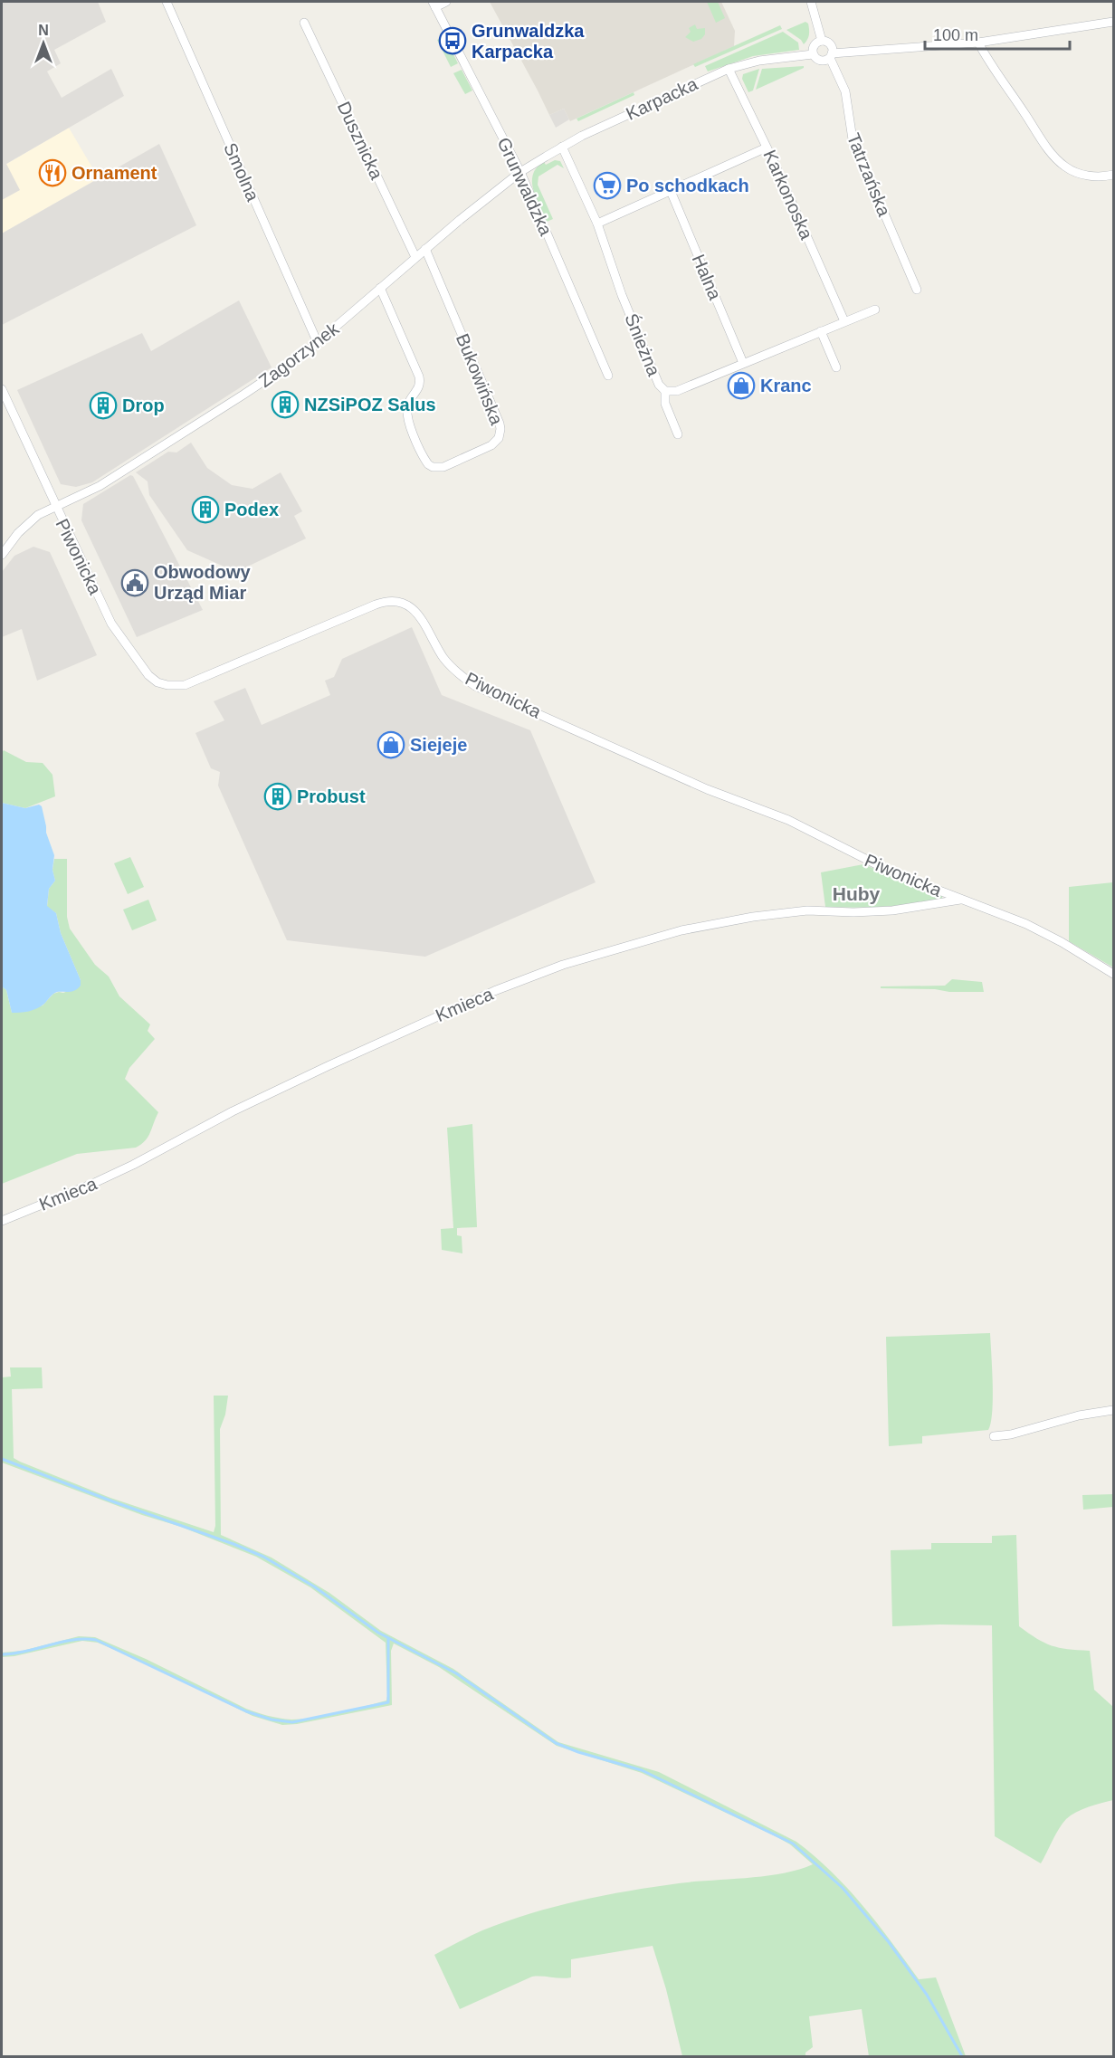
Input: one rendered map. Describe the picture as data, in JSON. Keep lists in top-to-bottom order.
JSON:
{
  "streets": {
    "street": [
      "Karpacka",
      "Dusznicka",
      "Smolna",
      "Tatrzańska",
      "Grunwaldzka",
      "Karkonoska",
      "Halna",
      "Śnieżna",
      "Zagorzynek",
      "Bukowińska",
      "Piwonicka",
      "Kmieca"
    ]
  },
  "crossings": [
    ["Karpacka", "Tatrzańska"],
    ["Karpacka", "Grunwaldzka"],
    ["Karpacka", "Karkonoska"],
    ["Karpacka", "Śnieżna"],
    ["Karpacka", "Zagorzynek"],
    ["Dusznicka", "Zagorzynek"],
    ["Smolna", "Zagorzynek"],
    ["Grunwaldzka", "Zagorzynek"],
    ["Karkonoska", "Śnieżna"],
    ["Halna", "Śnieżna"],
    ["Zagorzynek", "Bukowińska"],
    ["Zagorzynek", "Piwonicka"],
    ["Piwonicka", "Kmieca"]
  ],
  "districts": ["Huby"],
  "places": {
    "bus stop": ["Grunwaldzka Karpacka"],
    "restaurant": ["Ornament"],
    "supermarket": ["Po schodkach"],
    "shop": ["Kranc", "Siejeje"],
    "building": [
      "NZSiPOZ Salus",
      "Drop",
      "Podex",
      "Probust"
    ],
    "public building": ["Obwodowy Urząd Miar"]
  },
  "scale_bar": "100 m",
  "north": "top"
}
